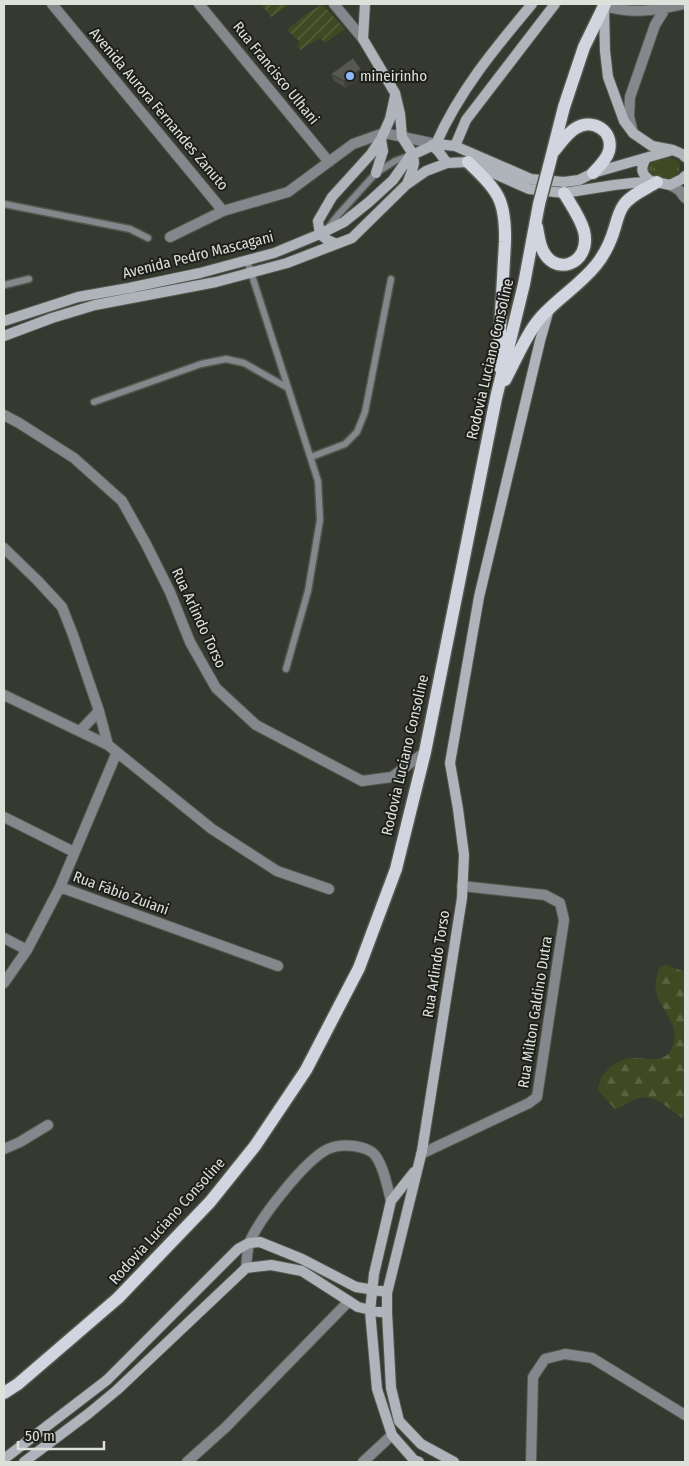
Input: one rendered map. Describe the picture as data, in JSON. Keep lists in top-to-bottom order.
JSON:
{
  "streets": {
    "main road": ["Avenida Pedro Mascagani", "Rodovia Luciano Consoline", "Rua Arlindo Torso"],
    "street": [
      "Rua Francisco Ulhani",
      "Avenida Aurora Fernandes Zanuto",
      "Rua Fábio Zuiani",
      "Rua Milton Galdino Dutra"
    ]
  },
  "crossings": [
    ["Rodovia Luciano Consoline", "Rua Arlindo Torso"],
    ["Rua Arlindo Torso", "Rua Milton Galdino Dutra"]
  ],
  "places": ["mineirinho"],
  "scale_bar": "50 m"
}
